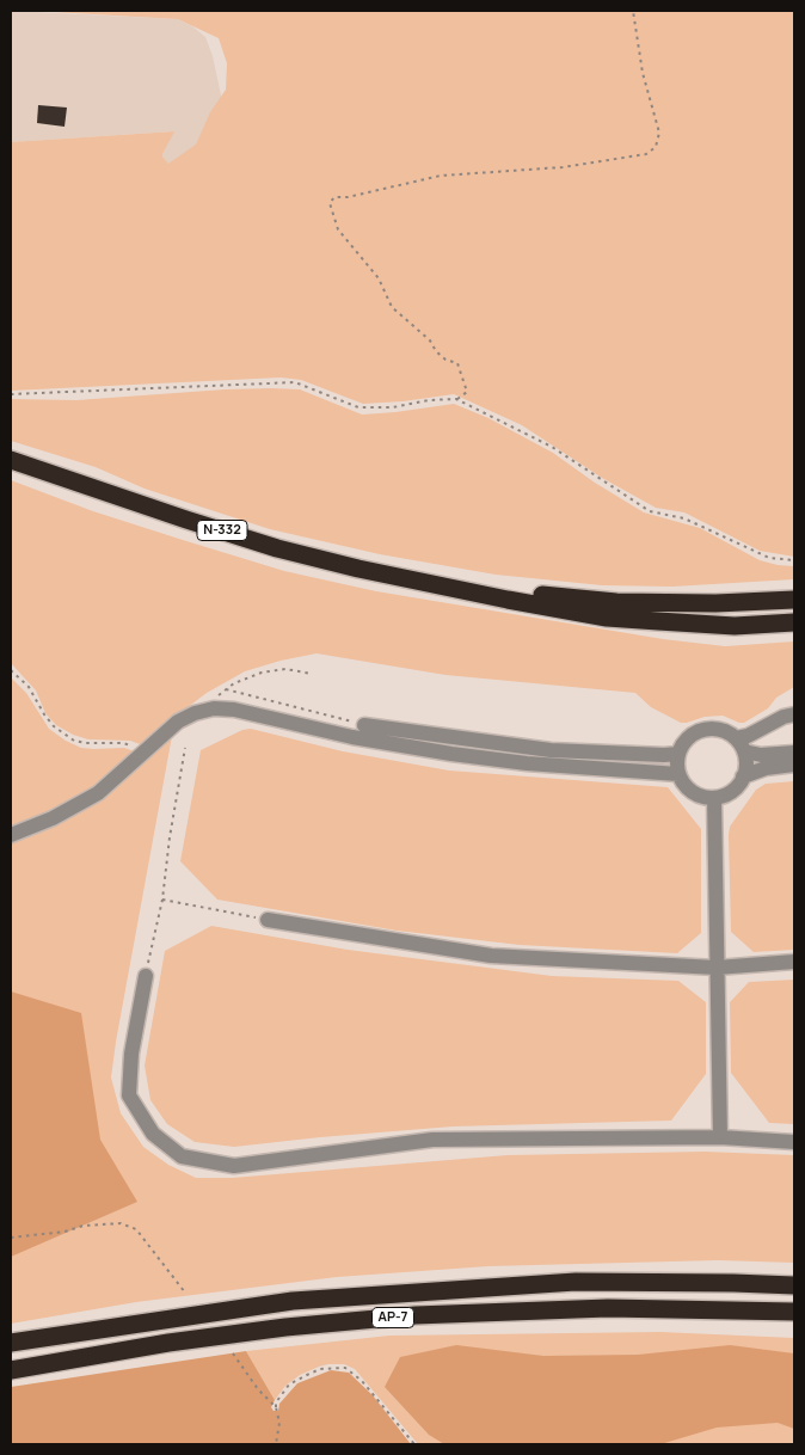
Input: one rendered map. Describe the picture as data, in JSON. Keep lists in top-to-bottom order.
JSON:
{
  "streets": {
    "highway": ["N-332", "AP-7"]
  }
}
